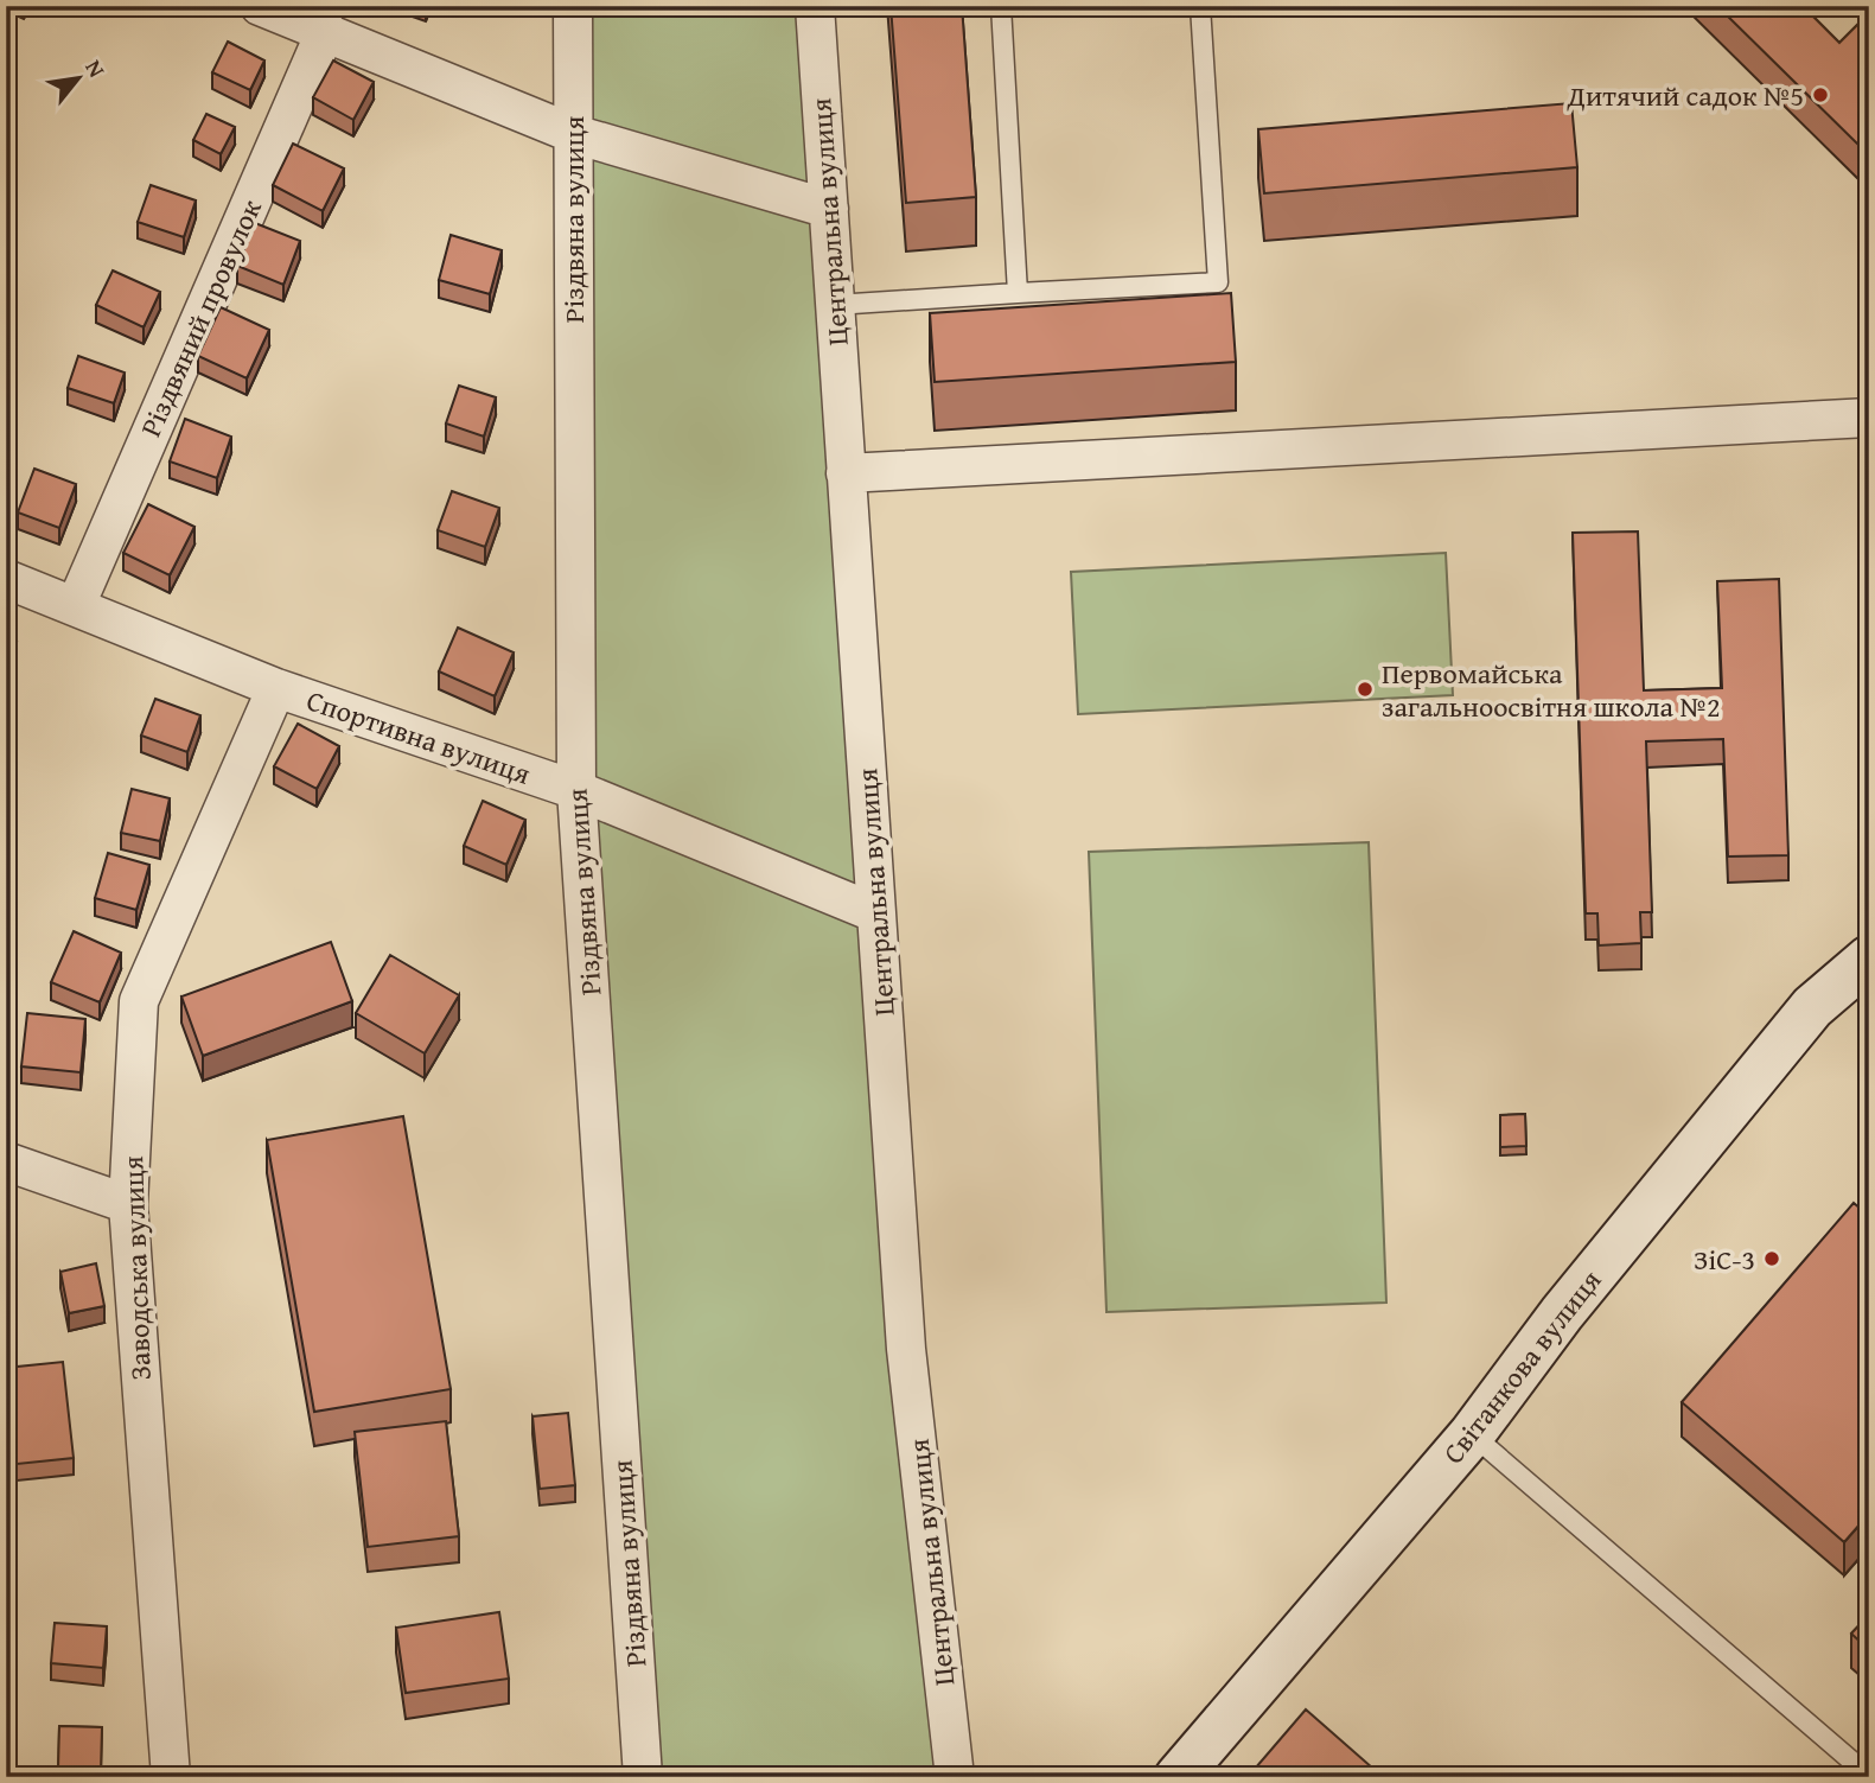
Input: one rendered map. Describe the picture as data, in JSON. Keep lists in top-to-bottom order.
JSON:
{
  "streets": {
    "street": [
      "Різдвяна вулиця",
      "Центральна вулиця",
      "Різдвяний провулок",
      "Спортивна вулиця",
      "Заводська вулиця",
      "Світанкова вулиця"
    ]
  },
  "crossings": [
    ["Різдвяна вулиця", "Спортивна вулиця"],
    ["Центральна вулиця", "Спортивна вулиця"],
    ["Різдвяний провулок", "Спортивна вулиця"],
    ["Спортивна вулиця", "Заводська вулиця"]
  ],
  "places": ["Дитячий садок №5", "Первомайська загальноосвітня школа №2", "ЗіС-3"],
  "north": "top right"
}
